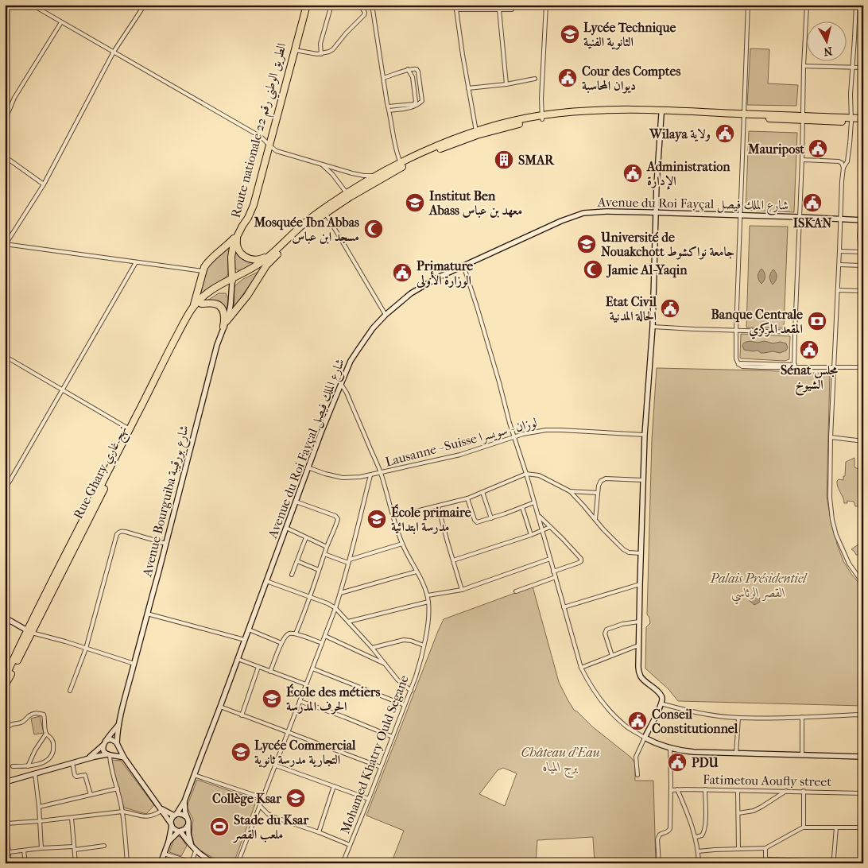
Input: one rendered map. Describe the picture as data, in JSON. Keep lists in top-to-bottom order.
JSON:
{
  "streets": {
    "highway": ["Route nationale 22 الطريق الوطني رقم", "Rue Ghary نهج غاري"],
    "street": [
      "Avenue du Roi Fayçal شارع الملك فيصل",
      "Lausanne - Suisse لوزان - سويسرا",
      "Avenue Bourguiba شارع بورقيبة",
      "Mohamed Khatry Ould Segane",
      "Fatimetou Aoufly street"
    ]
  },
  "crossings": [
    ["Route nationale 22 الطريق الوطني رقم", "Rue Ghary نهج غاري"],
    ["Route nationale 22 الطريق الوطني رقم", "Avenue Bourguiba شارع بورقيبة"],
    ["Avenue du Roi Fayçal شارع الملك فيصل", "Lausanne - Suisse لوزان - سويسرا"],
    ["Avenue du Roi Fayçal شارع الملك فيصل", "Mohamed Khatry Ould Segane"],
    ["Lausanne - Suisse لوزان - سويسرا", "Mohamed Khatry Ould Segane"],
    ["Rue Ghary نهج غاري", "Avenue Bourguiba شارع بورقيبة"]
  ],
  "parks": ["Palais Présidentiel القصر الرئاسي", "Château d'Eau برج المياه"],
  "places": {
    "school or university": [
      "Lycée Technique الثانوية الفنية",
      "Institut Ben Abass معهد بن عباس",
      "Université de Nouakchott جامعة نواكشوط",
      "École primaire مدرسة ابتدائية",
      "École des métiers الحرف المدرسة",
      "Lycée Commercial التجارية مدرسة ثانوية",
      "Collège Ksar"
    ],
    "public building": [
      "Cour des Comptes ديوان المحاسبة",
      "Wilaya ولاية",
      "Mauripost",
      "Administration الإدارة",
      "ISKAN",
      "Primature الوزارة الأولى",
      "Etat Civil الحالة المدنية",
      "Sénat مجلس الشيوخ",
      "Conseil Constitutionnel",
      "PDU"
    ],
    "building": ["SMAR"],
    "mosque": ["Mosquée Ibn Abbas مسجد ابن عباس", "Jamie Al-Yaqin"],
    "bank": ["Banque Centrale المقعد المركزي"],
    "sports": ["Stade du Ksar ملعب القصر"]
  },
  "north": "bottom"
}
